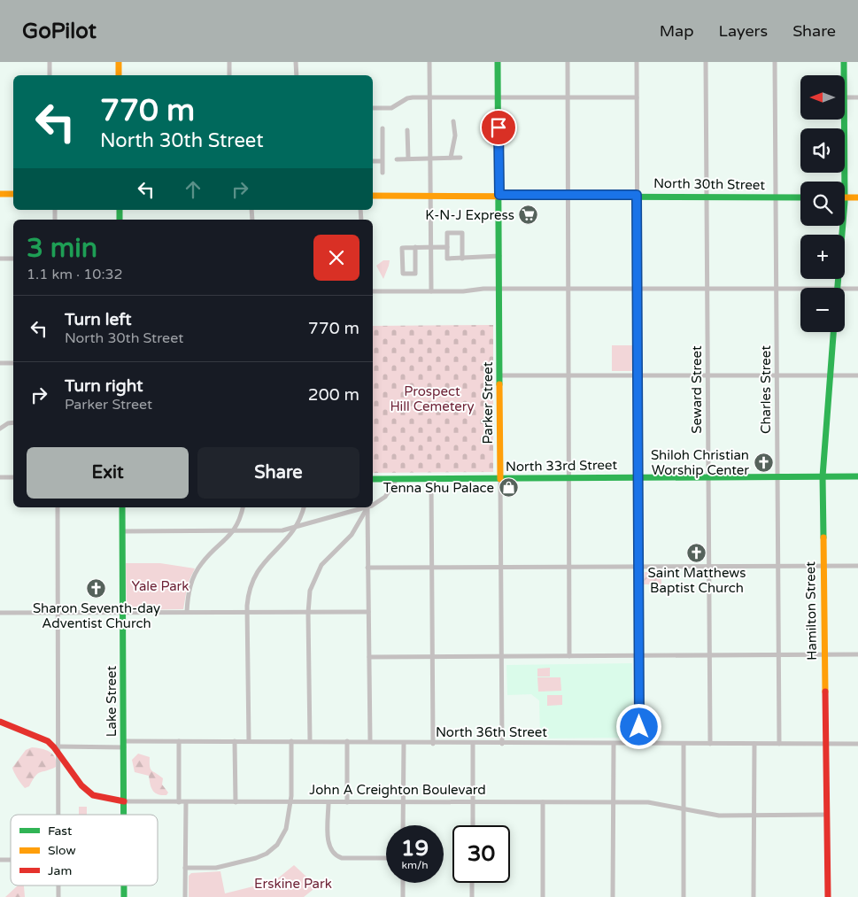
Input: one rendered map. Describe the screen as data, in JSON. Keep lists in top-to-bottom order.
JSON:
{
  "streets": {
    "main road": [
      "North 30th Street",
      "Parker Street",
      "North 33rd Street",
      "Hamilton Street",
      "Lake Street",
      "John A Creighton Boulevard"
    ],
    "street": ["Seward Street", "Charles Street", "North 36th Street"]
  },
  "crossings": [
    ["North 30th Street", "Seward Street"],
    ["North 30th Street", "Charles Street"],
    ["North 30th Street", "Parker Street"],
    ["Seward Street", "North 33rd Street"],
    ["Seward Street", "North 36th Street"],
    ["Charles Street", "North 33rd Street"],
    ["Charles Street", "North 36th Street"],
    ["Parker Street", "North 33rd Street"],
    ["Parker Street", "North 36th Street"],
    ["North 33rd Street", "Hamilton Street"],
    ["Hamilton Street", "North 36th Street"],
    ["Hamilton Street", "John A Creighton Boulevard"],
    ["Lake Street", "North 36th Street"],
    ["Lake Street", "John A Creighton Boulevard"],
    ["North 36th Street", "John A Creighton Boulevard"]
  ],
  "parks": ["Prospect Hill Cemetery", "Yale Park", "Erskine Park"],
  "places": {
    "supermarket": ["K-N-J Express"],
    "church": ["Shiloh Christian Worship Center", "Saint Matthews Baptist Church", "Sharon Seventh-day Adventist Church"],
    "shop": ["Tenna Shu Palace"]
  },
  "legend": ["Fast", "Slow", "Jam"],
  "north": "left",
  "page": {
    "header": "GoPilot",
    "nav": ["Map", "Layers", "Share"],
    "map_buttons": ["+", "−"],
    "turn": ["770 m", "North 30th Street"],
    "heading": ["3 min", "1.1 km · 10:32"],
    "list": [
      {
        "name": "Turn left",
        "note": "North 30th Street",
        "value": "770 m"
      },
      {
        "name": "Turn right",
        "note": "Parker Street",
        "value": "200 m"
      }
    ],
    "buttons": ["Exit", "Share"],
    "speed": "19 km/h",
    "limit": "30"
  }
}
